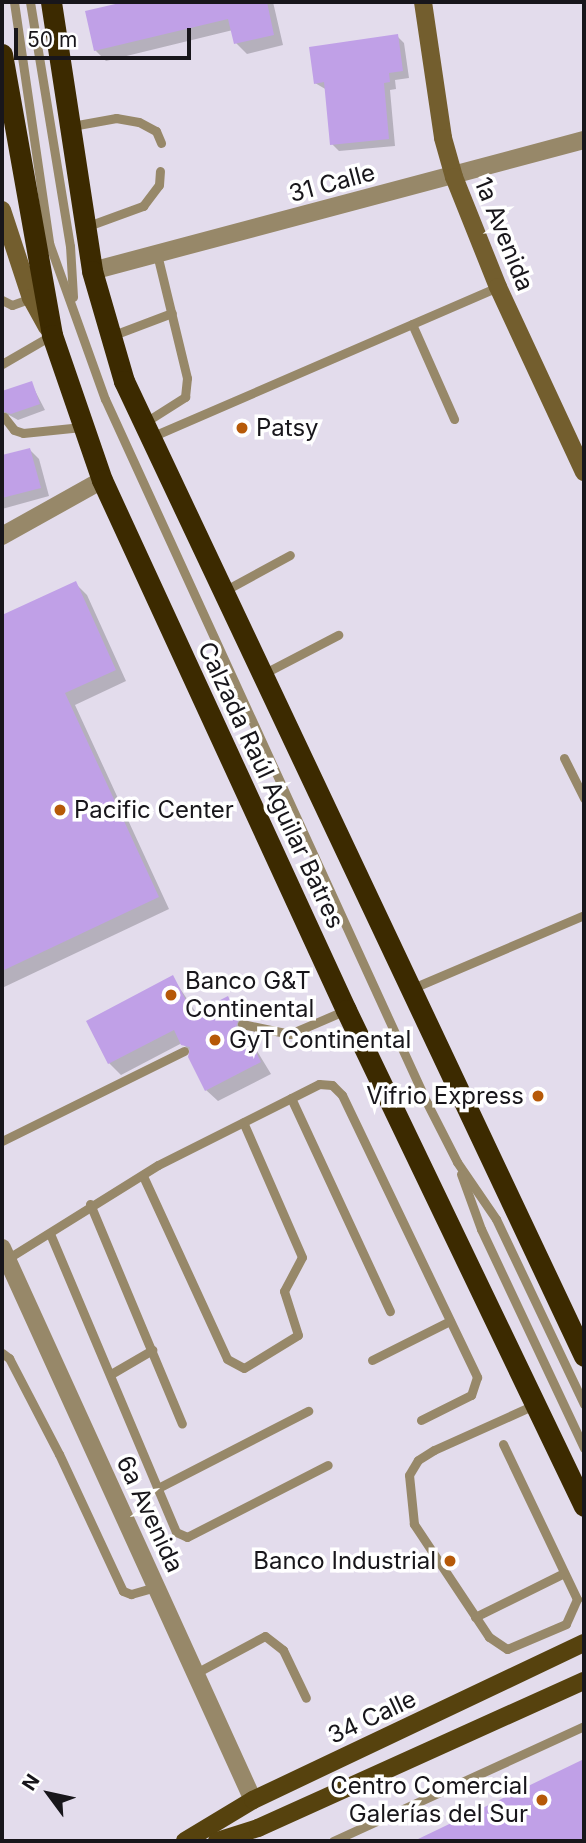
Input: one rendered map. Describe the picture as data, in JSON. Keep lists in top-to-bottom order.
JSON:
{
  "streets": {
    "highway": ["Calzada Raúl Aguilar Batres"],
    "main road": ["34 Calle"],
    "street": ["31 Calle", "1a Avenida", "6a Avenida"]
  },
  "crossings": [
    ["31 Calle", "1a Avenida"],
    ["31 Calle", "Calzada Raúl Aguilar Batres"],
    ["6a Avenida", "34 Calle"]
  ],
  "places": [
    "Patsy",
    "Pacific Center",
    "Banco G&T Continental",
    "GyT Continental",
    "Vifrio Express",
    "Banco Industrial",
    "Centro Comercial Galerías del Sur"
  ],
  "scale_bar": "50 m",
  "north": "top left"
}
